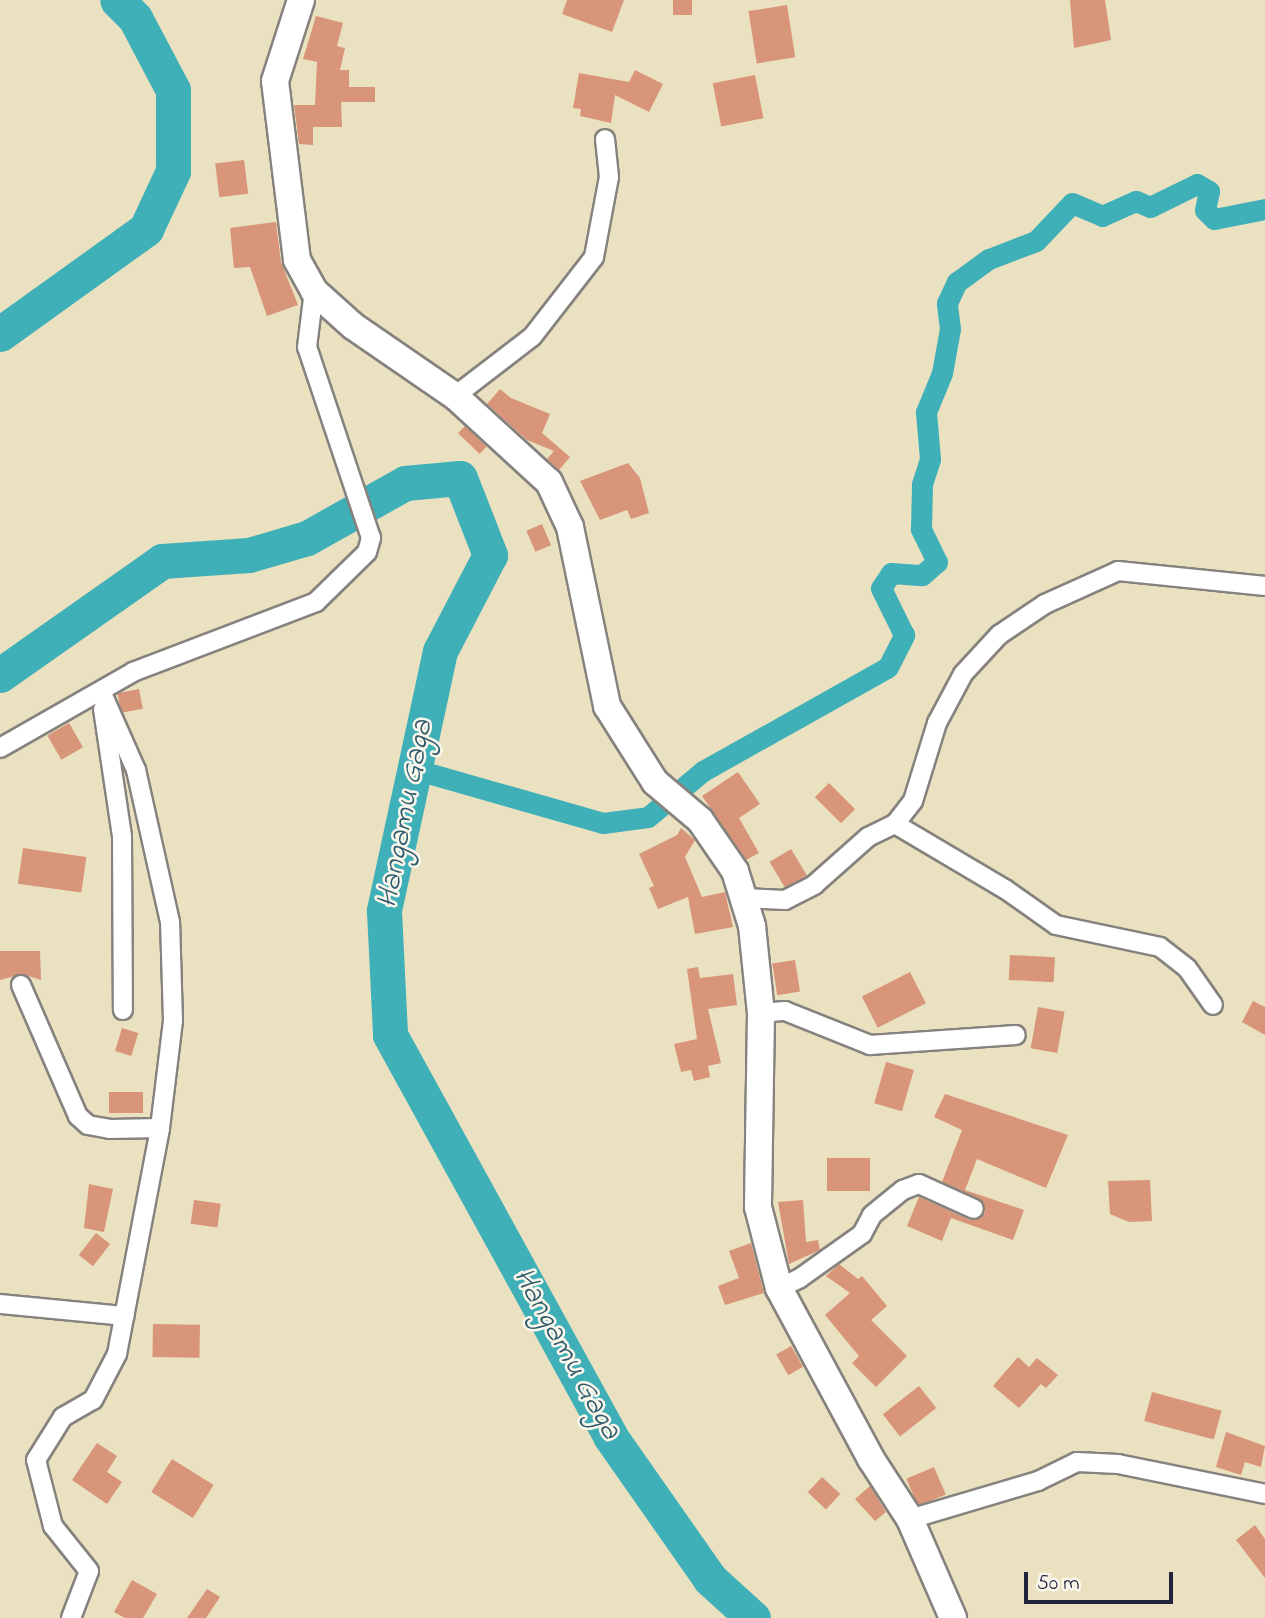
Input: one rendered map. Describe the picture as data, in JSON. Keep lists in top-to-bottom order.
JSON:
{
  "water": ["Hangamu Gaga"],
  "scale_bar": "50 m"
}
